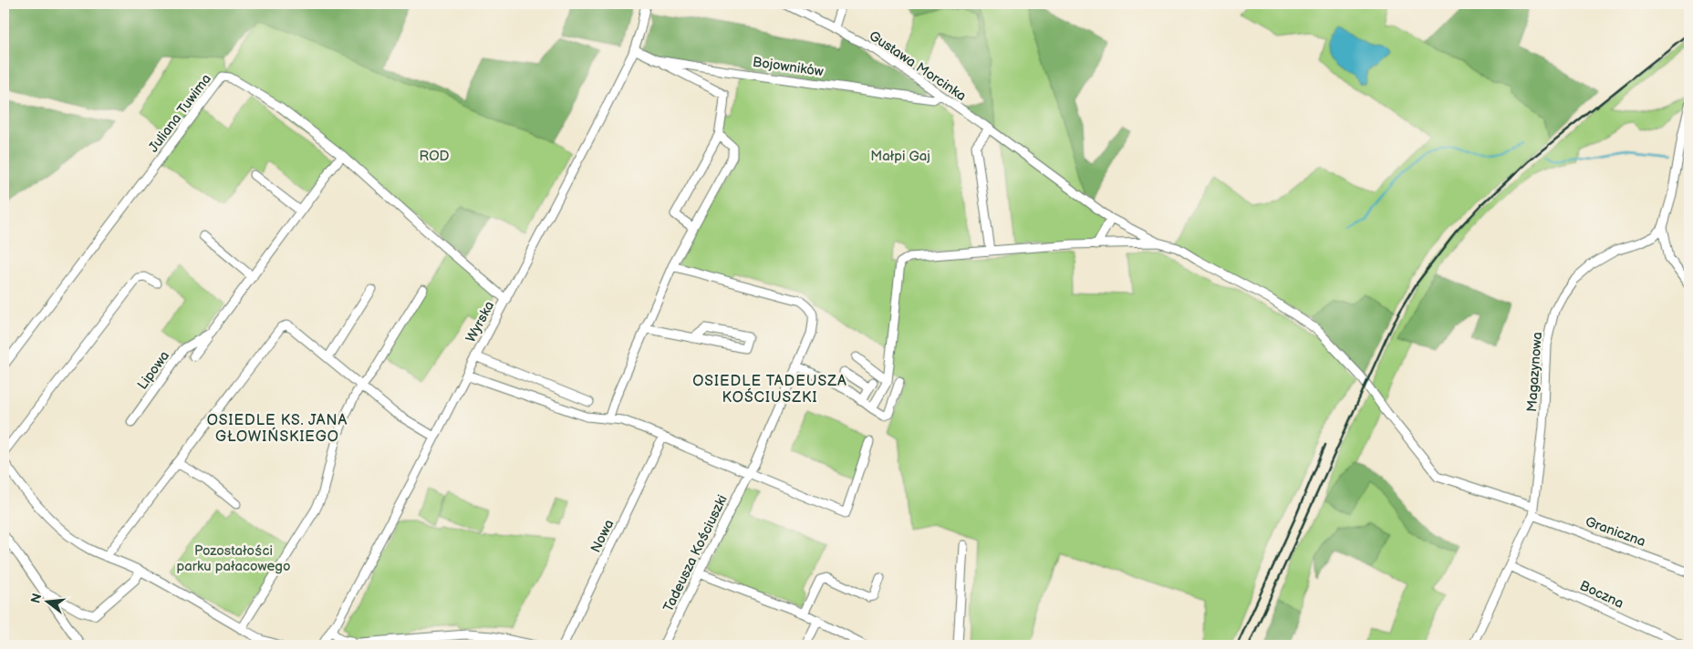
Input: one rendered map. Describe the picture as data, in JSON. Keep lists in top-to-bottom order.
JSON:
{
  "streets": {
    "street": [
      "Gustawa Morcinka",
      "Bojowników",
      "Juliana Tuwima",
      "Wyrska",
      "Lipowa",
      "Magazynowa",
      "Graniczna",
      "Nowa",
      "Tadeusza Kościuszki",
      "Boczna"
    ]
  },
  "crossings": [
    ["Gustawa Morcinka", "Bojowników"],
    ["Gustawa Morcinka", "Graniczna"],
    ["Bojowników", "Wyrska"],
    ["Juliana Tuwima", "Wyrska"],
    ["Juliana Tuwima", "Lipowa"],
    ["Magazynowa", "Graniczna"],
    ["Magazynowa", "Boczna"]
  ],
  "districts": ["OSIEDLE TADEUSZA KOŚCIUSZKI", "OSIEDLE KS. JANA GŁOWIŃSKIEGO"],
  "parks": ["ROD", "Małpi Gaj", "Pozostałości parku pałacowego"],
  "north": "left"
}
